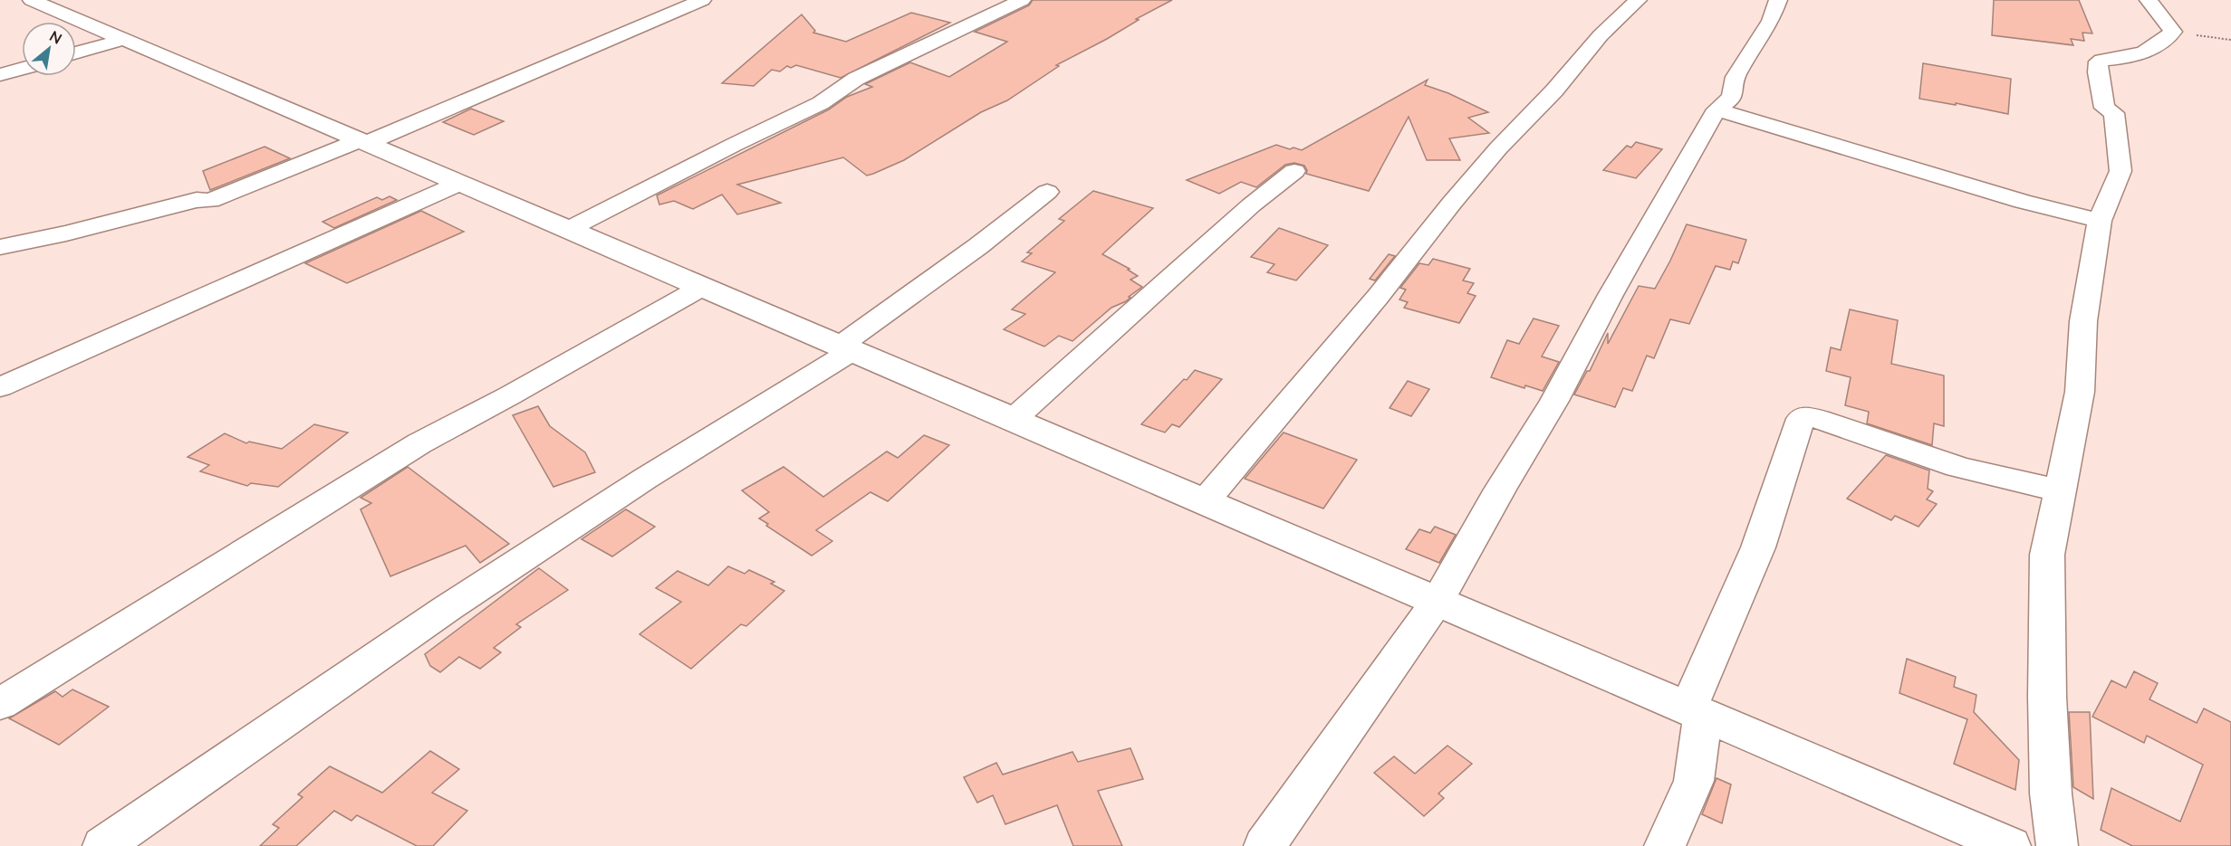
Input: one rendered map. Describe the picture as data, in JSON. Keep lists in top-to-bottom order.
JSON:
{
  "north": "top right"
}
